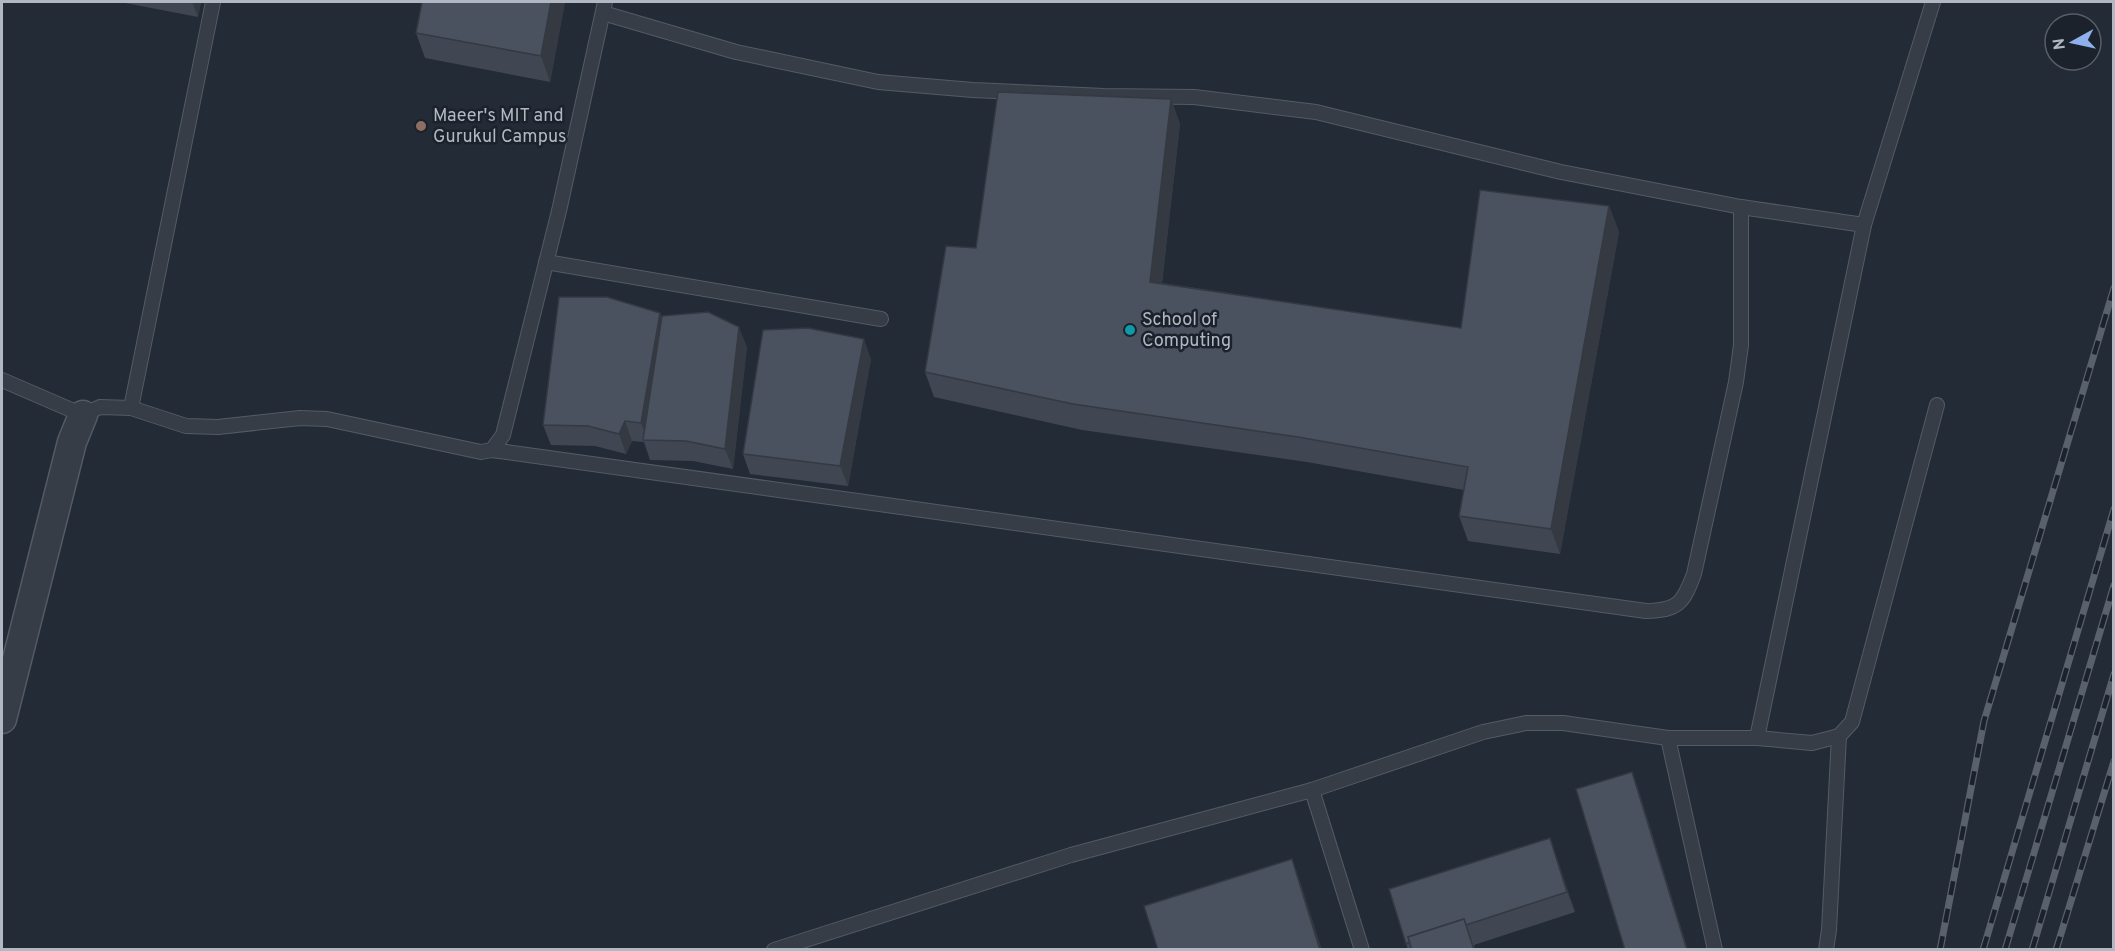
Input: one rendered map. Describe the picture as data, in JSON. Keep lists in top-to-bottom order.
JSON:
{
  "places": ["Maeer's MIT and Gurukul Campus", "School of Computing"],
  "north": "left"
}
